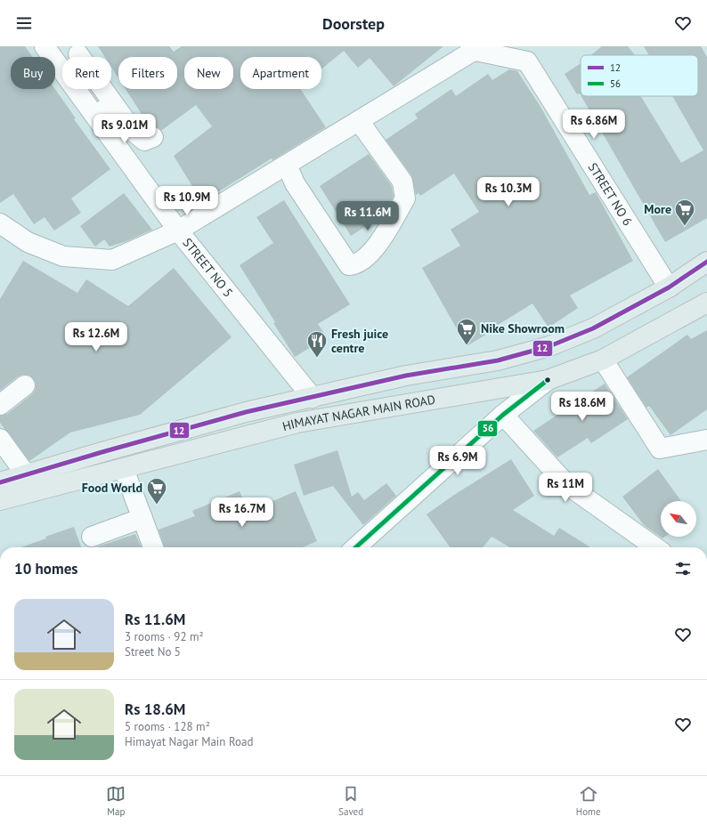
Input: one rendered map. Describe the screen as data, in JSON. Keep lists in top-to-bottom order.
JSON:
{
  "streets": {
    "main road": ["HIMAYAT NAGAR MAIN ROAD"],
    "street": ["STREET NO 6", "STREET NO 5"]
  },
  "places": {
    "supermarket": ["More", "Nike Showroom", "Food World"],
    "restaurant": ["Fresh juice centre"]
  },
  "lines": ["transit line 12", "transit line 56"],
  "legend": ["12", "56"],
  "north": "top left",
  "page": {
    "header": "Doorstep",
    "chip": [
      "Buy",
      "Rent",
      "Filters",
      "New",
      "Apartment"
    ],
    "price": [
      "Rs 6.86M",
      "Rs 9.01M",
      "Rs 10.3M",
      "Rs 10.9M",
      "Rs 11.6M",
      "Rs 12.6M",
      "Rs 18.6M",
      "Rs 6.9M",
      "Rs 11M",
      "Rs 16.7M"
    ],
    "heading": "10 homes",
    "list": [
      {
        "name": "Rs 11.6M",
        "note": "3 rooms · 92 m² · Street No 5"
      },
      {
        "name": "Rs 18.6M",
        "note": "5 rooms · 128 m² · Himayat Nagar Main Road"
      }
    ],
    "tabs": ["Map", "Saved", "Home"]
  }
}
